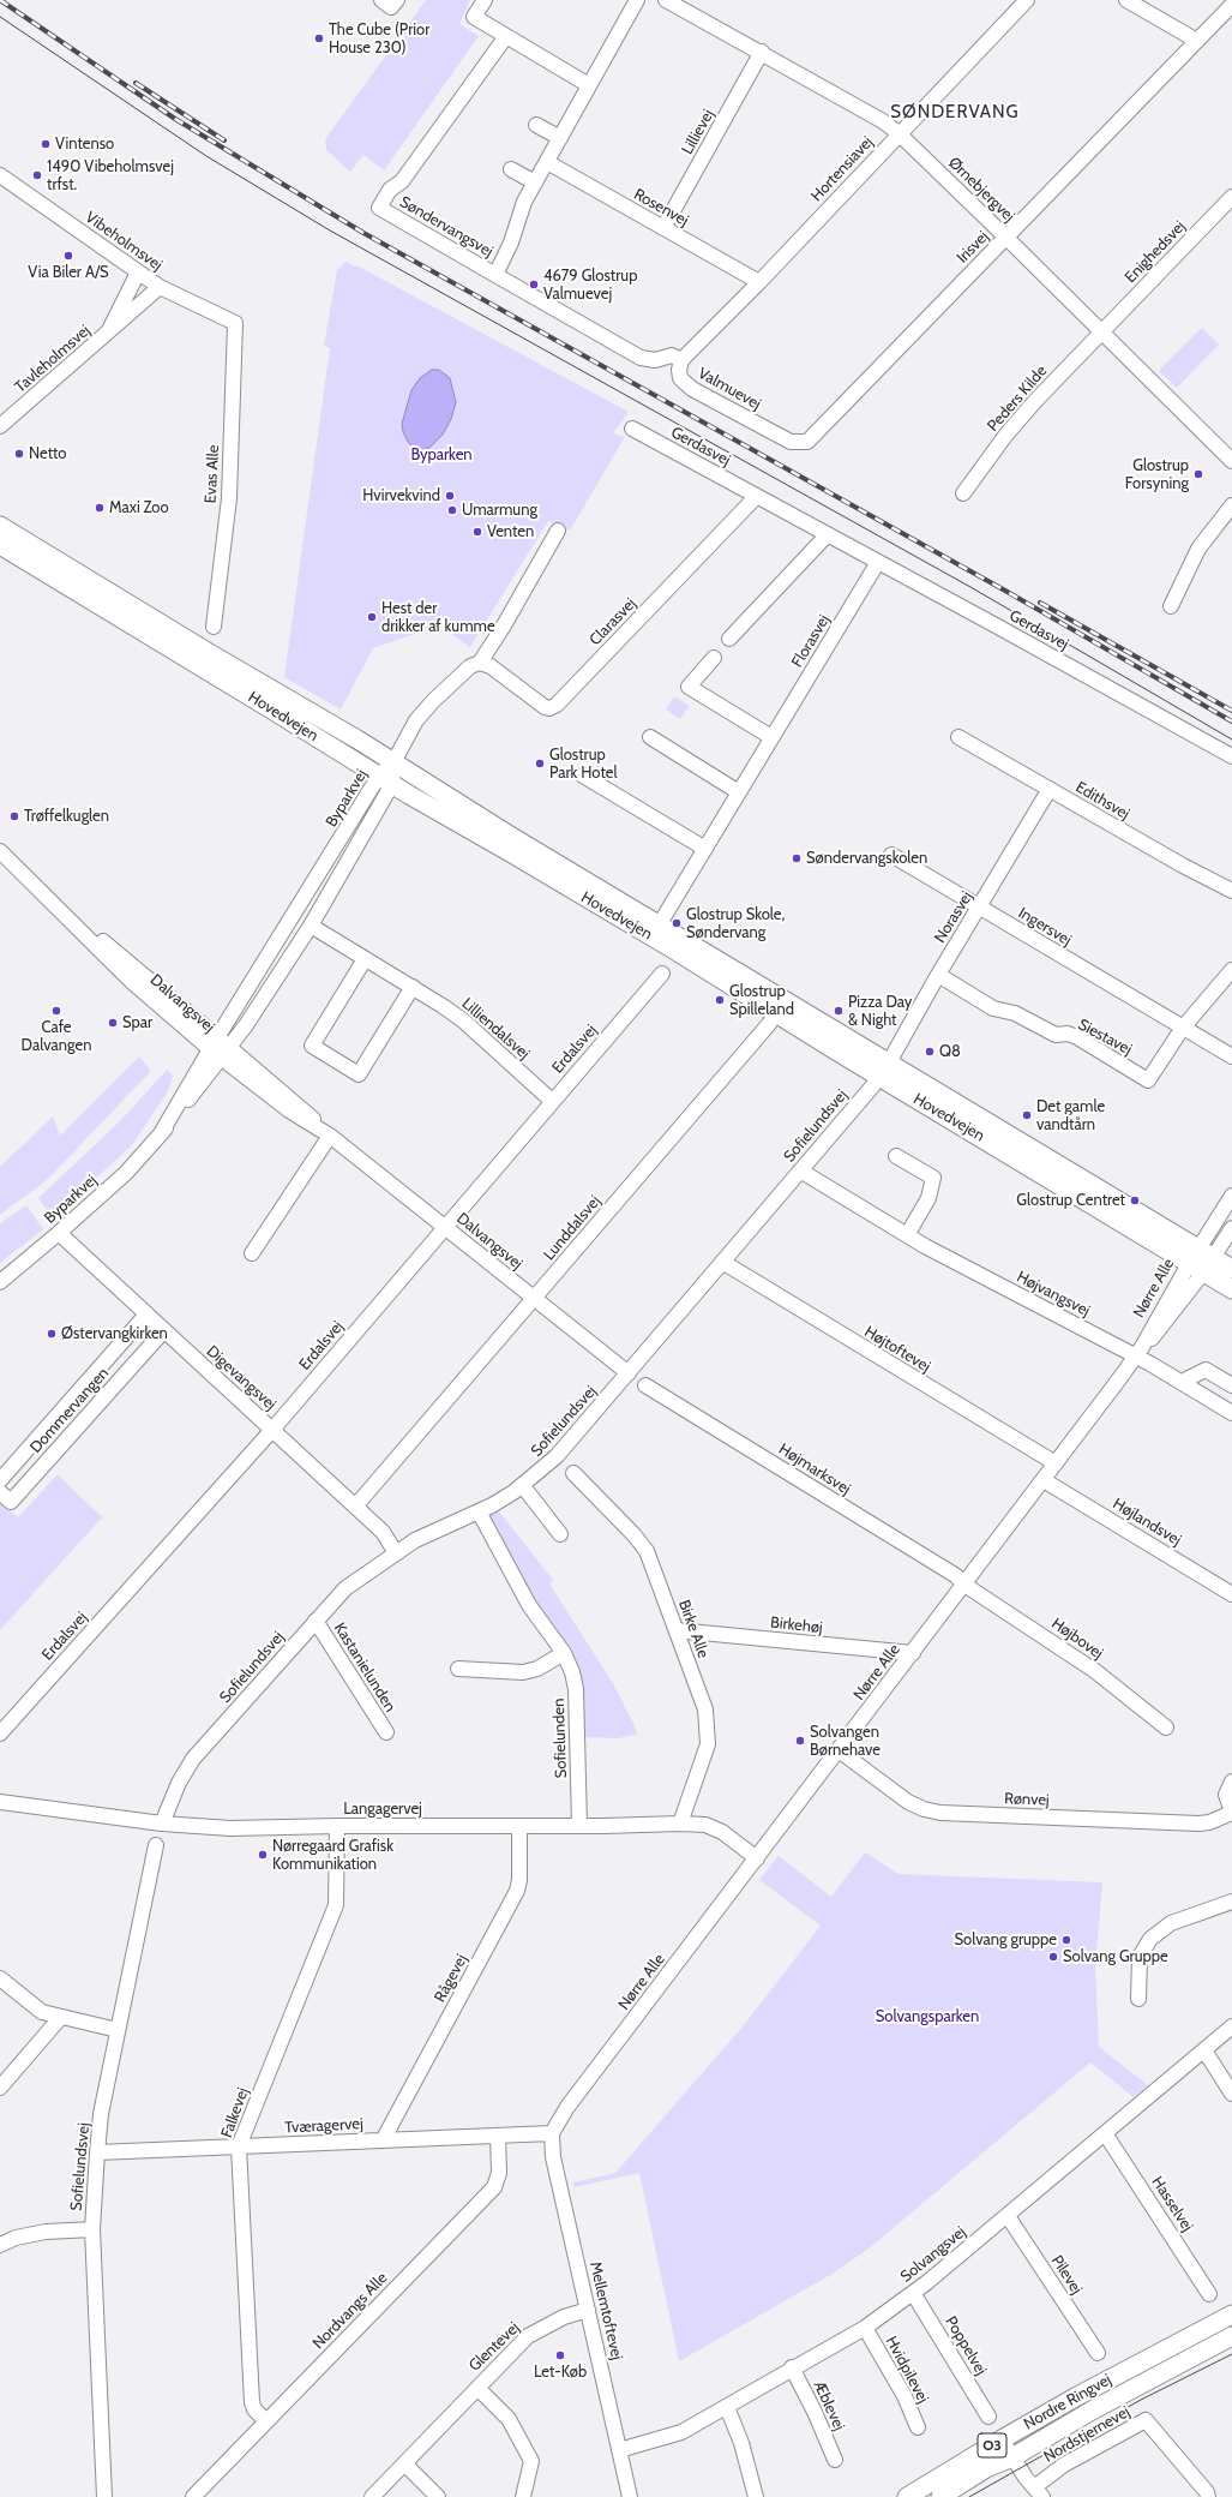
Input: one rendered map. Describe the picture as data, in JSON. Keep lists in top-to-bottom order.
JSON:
{
  "streets": {
    "main road": ["Hovedvejen", "Nordre Ringvej", "O3"],
    "street": [
      "Lillievej",
      "Hortensiavej",
      "Ørnebjergvej",
      "Rosenvej",
      "Søndervangsvej",
      "Vibeholmsvej",
      "Irisvej",
      "Enighedsvej",
      "Tavleholmsvej",
      "Valmuevej",
      "Peders Kilde",
      "Gerdasvej",
      "Evas Alle",
      "Clarasvej",
      "Florasvej",
      "Byparkvej",
      "Edithsvej",
      "Norasvej",
      "Ingersvej",
      "Dalvangsvej",
      "Lilliendalsvej",
      "Siestavej",
      "Erdalsvej",
      "Sofielundsvej",
      "Lunddalsvej",
      "Nørre Alle",
      "Højvangsvej",
      "Højtoftevej",
      "Digevangsvej",
      "Dommervangen",
      "Højmarksvej",
      "Højlandsvej",
      "Birkehøj",
      "Birke Alle",
      "Højbovej",
      "Kastanielunden",
      "Sofielunden",
      "Rønvej",
      "Langagervej",
      "Rågevej",
      "Falkevej",
      "Tværagervej",
      "Hasselvej",
      "Solvangsvej",
      "Pilevej",
      "Nordvangs Alle",
      "Mellemtoftevej",
      "Poppelvej",
      "Glentevej",
      "Hvidpilevej",
      "Æblevej",
      "Nordstjernevej"
    ]
  },
  "crossings": [
    ["Lillievej", "Ørnebjergvej"],
    ["Lillievej", "Rosenvej"],
    ["Hortensiavej", "Ørnebjergvej"],
    ["Hortensiavej", "Rosenvej"],
    ["Hortensiavej", "Valmuevej"],
    ["Ørnebjergvej", "Irisvej"],
    ["Ørnebjergvej", "Enighedsvej"],
    ["Ørnebjergvej", "Peders Kilde"],
    ["Rosenvej", "Søndervangsvej"],
    ["Søndervangsvej", "Valmuevej"],
    ["Vibeholmsvej", "Tavleholmsvej"],
    ["Vibeholmsvej", "Evas Alle"],
    ["Irisvej", "Valmuevej"],
    ["Enighedsvej", "Peders Kilde"],
    ["Gerdasvej", "Clarasvej"],
    ["Gerdasvej", "Florasvej"],
    ["Clarasvej", "Byparkvej"],
    ["Florasvej", "Hovedvejen"],
    ["Hovedvejen", "Byparkvej"],
    ["Hovedvejen", "Norasvej"],
    ["Hovedvejen", "Sofielundsvej"],
    ["Hovedvejen", "Lunddalsvej"],
    ["Hovedvejen", "Nørre Alle"],
    ["Byparkvej", "Dalvangsvej"],
    ["Byparkvej", "Lilliendalsvej"],
    ["Byparkvej", "Digevangsvej"],
    ["Edithsvej", "Norasvej"],
    ["Norasvej", "Ingersvej"],
    ["Norasvej", "Siestavej"],
    ["Norasvej", "Sofielundsvej"],
    ["Ingersvej", "Siestavej"],
    ["Dalvangsvej", "Erdalsvej"],
    ["Dalvangsvej", "Sofielundsvej"],
    ["Dalvangsvej", "Lunddalsvej"],
    ["Lilliendalsvej", "Erdalsvej"],
    ["Erdalsvej", "Digevangsvej"],
    ["Sofielundsvej", "Højvangsvej"],
    ["Sofielundsvej", "Højtoftevej"],
    ["Sofielundsvej", "Digevangsvej"],
    ["Sofielundsvej", "Kastanielunden"],
    ["Sofielundsvej", "Sofielunden"],
    ["Sofielundsvej", "Langagervej"],
    ["Sofielundsvej", "Tværagervej"],
    ["Lunddalsvej", "Digevangsvej"],
    ["Nørre Alle", "Højvangsvej"],
    ["Nørre Alle", "Højtoftevej"],
    ["Nørre Alle", "Højmarksvej"],
    ["Nørre Alle", "Højlandsvej"],
    ["Nørre Alle", "Birkehøj"],
    ["Nørre Alle", "Højbovej"],
    ["Nørre Alle", "Rønvej"],
    ["Nørre Alle", "Langagervej"],
    ["Nørre Alle", "Tværagervej"],
    ["Nørre Alle", "Mellemtoftevej"],
    ["Digevangsvej", "Dommervangen"],
    ["Højmarksvej", "Højbovej"],
    ["Birkehøj", "Birke Alle"],
    ["Birke Alle", "Langagervej"],
    ["Sofielunden", "Langagervej"],
    ["Langagervej", "Rågevej"],
    ["Langagervej", "Falkevej"],
    ["Rågevej", "Tværagervej"],
    ["Falkevej", "Tværagervej"],
    ["Falkevej", "Nordvangs Alle"],
    ["Tværagervej", "Nordvangs Alle"],
    ["Tværagervej", "Mellemtoftevej"],
    ["Hasselvej", "Solvangsvej"],
    ["Solvangsvej", "Pilevej"],
    ["Solvangsvej", "Mellemtoftevej"],
    ["Solvangsvej", "Poppelvej"],
    ["Solvangsvej", "Hvidpilevej"],
    ["Solvangsvej", "Æblevej"],
    ["Mellemtoftevej", "Glentevej"],
    ["Nordre Ringvej", "Nordstjernevej"]
  ],
  "districts": ["SØNDERVANG"],
  "parks": ["Byparken", "Solvangsparken"],
  "places": [
    "The Cube (Prior House 230)",
    "Vintenso",
    "1490 Vibeholmsvej trfst.",
    "Via Biler A/S",
    "4679 Glostrup Valmuevej",
    "Netto",
    "Glostrup Forsyning",
    "Hvirvekvind",
    "Maxi Zoo",
    "Umarmung",
    "Venten",
    "Hest der drikker af kumme",
    "Glostrup Park Hotel",
    "Trøffelkuglen",
    "Søndervangskolen",
    "Glostrup Skole, Søndervang",
    "Glostrup Spilleland",
    "Cafe Dalvangen",
    "Pizza Day & Night",
    "Spar",
    "Q8",
    "Det gamle vandtårn",
    "Glostrup Centret",
    "Østervangkirken",
    "Solvangen Børnehave",
    "Nørregaard Grafisk Kommunikation",
    "Solvang gruppe",
    "Solvang Gruppe",
    "Let-Køb"
  ]
}
